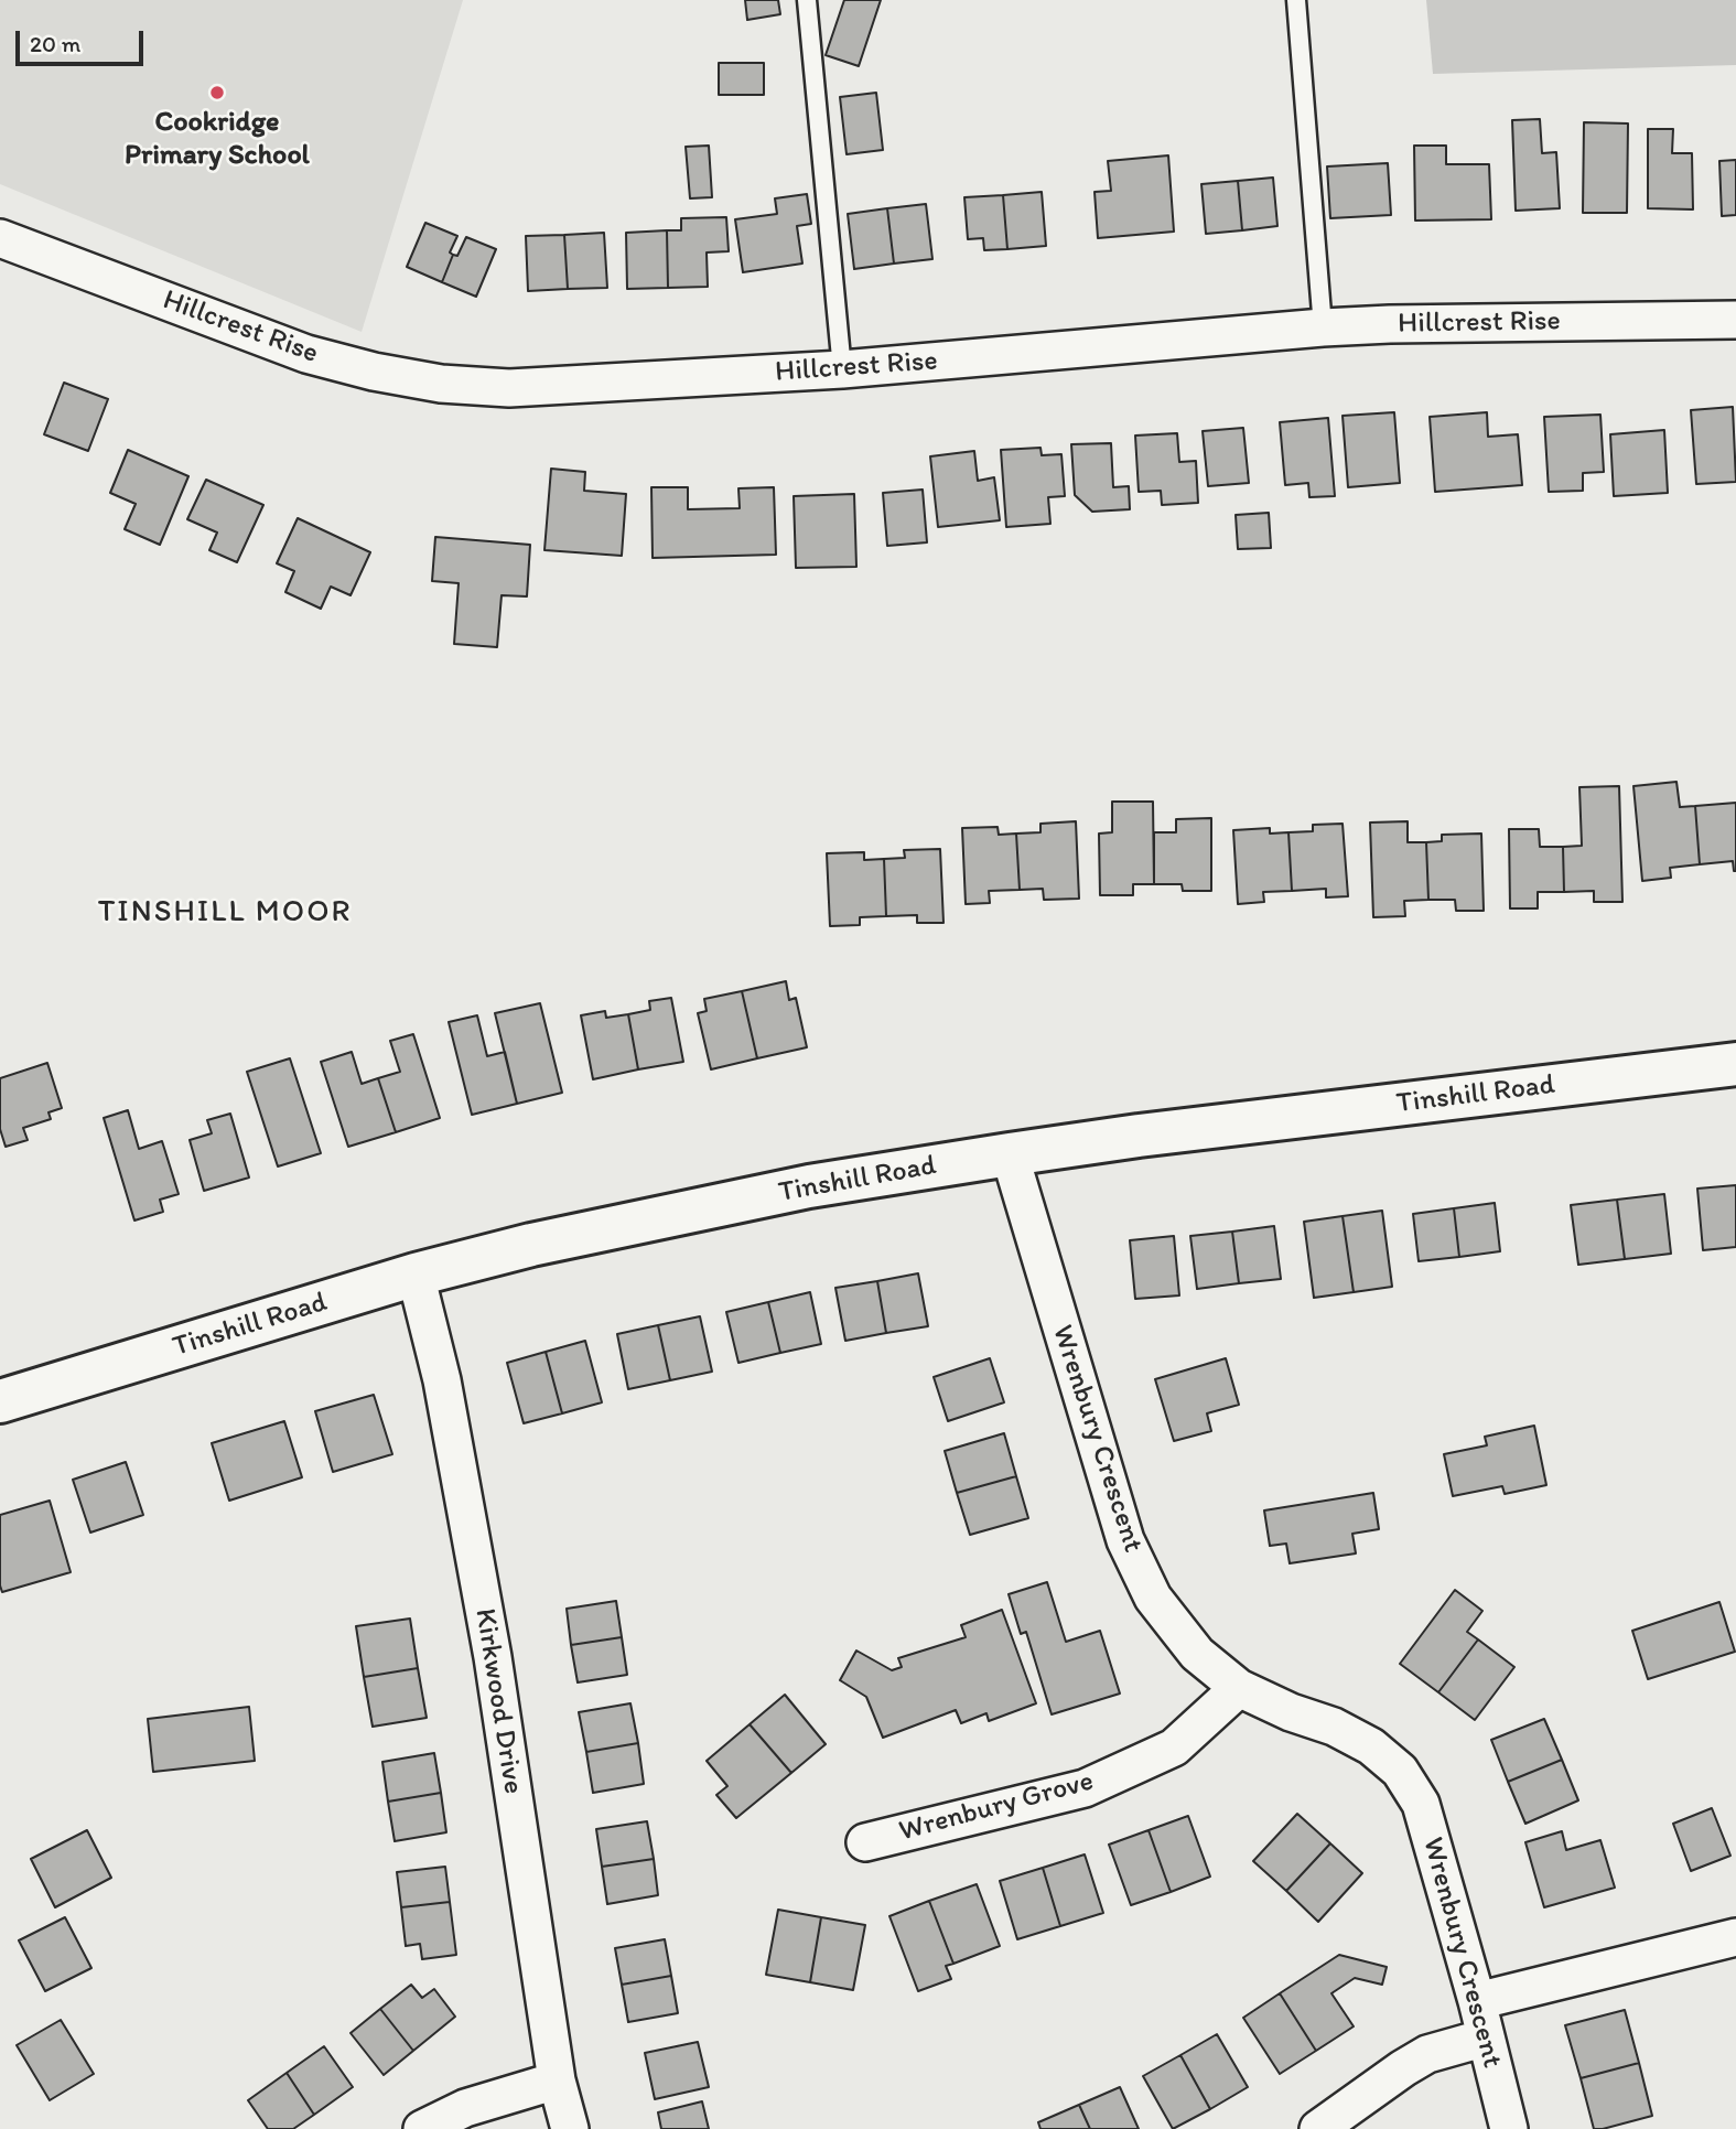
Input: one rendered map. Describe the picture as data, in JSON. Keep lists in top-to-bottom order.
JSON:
{
  "streets": {
    "street": [
      "Hillcrest Rise",
      "Tinshill Road",
      "Wrenbury Crescent",
      "Kirkwood Drive",
      "Wrenbury Grove"
    ]
  },
  "crossings": [
    ["Tinshill Road", "Wrenbury Crescent"],
    ["Tinshill Road", "Kirkwood Drive"],
    ["Wrenbury Crescent", "Wrenbury Grove"]
  ],
  "districts": ["TINSHILL MOOR"],
  "places": ["Cookridge Primary School"],
  "scale_bar": "20 m"
}
